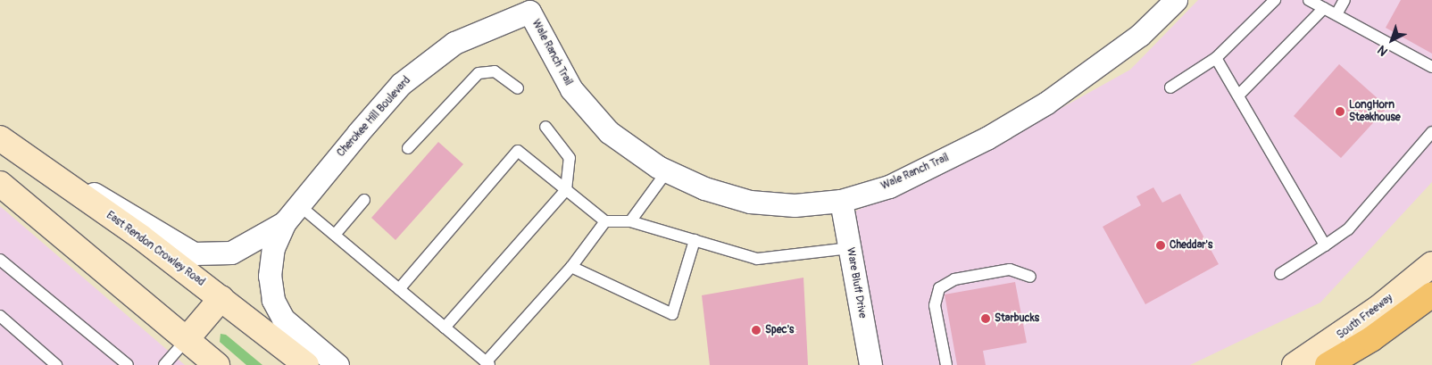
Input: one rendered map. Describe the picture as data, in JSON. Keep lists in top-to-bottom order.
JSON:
{
  "streets": {
    "main road": ["East Rendon Crowley Road", "South Freeway"],
    "street": ["Wale Ranch Trail", "Cherokee Hill Boulevard", "Ware Bluff Drive"]
  },
  "crossings": [
    ["Wale Ranch Trail", "Cherokee Hill Boulevard"],
    ["Wale Ranch Trail", "Ware Bluff Drive"],
    ["Cherokee Hill Boulevard", "East Rendon Crowley Road"]
  ],
  "places": [
    "LongHorn Steakhouse",
    "Cheddar's",
    "Starbucks",
    "Spec's"
  ],
  "north": "bottom left"
}
